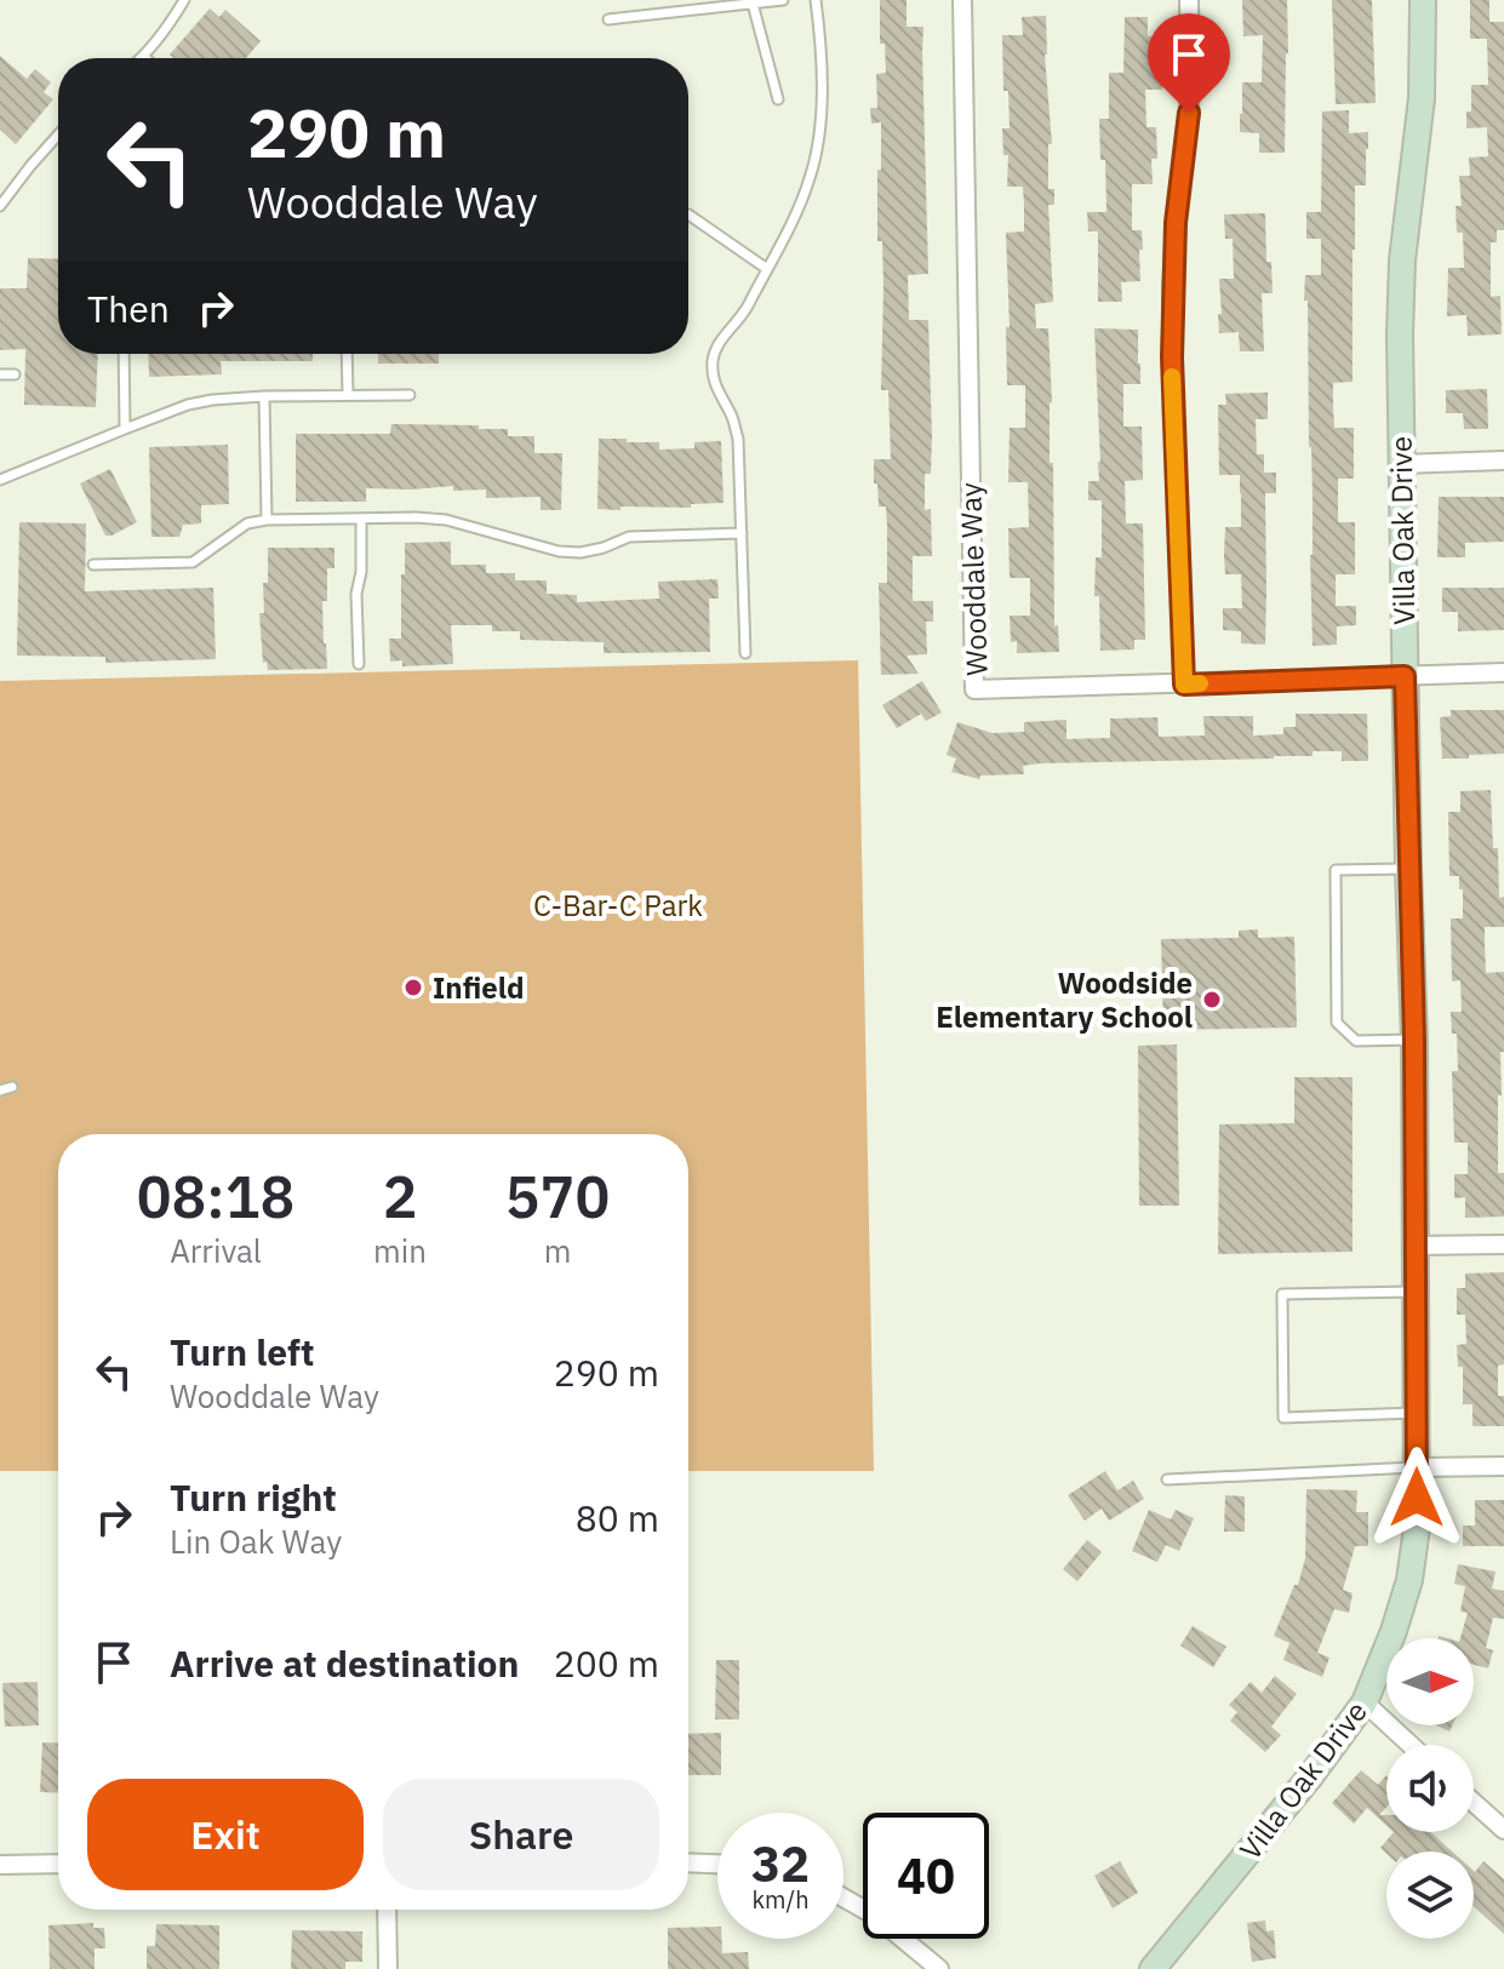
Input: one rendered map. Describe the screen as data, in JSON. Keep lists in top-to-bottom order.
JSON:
{
  "streets": {
    "street": ["Villa Oak Drive", "Wooddale Way"]
  },
  "crossings": [
    ["Villa Oak Drive", "Wooddale Way"]
  ],
  "parks": ["C-Bar-C Park"],
  "places": ["Infield", "Woodside Elementary School"],
  "north": "right",
  "page": {
    "turn": ["290 m", "Wooddale Way"],
    "then": "Then",
    "eta": [
      "08:18",
      "Arrival",
      "2",
      "min",
      "570",
      "m"
    ],
    "list": [
      {
        "name": "Turn left",
        "note": "Wooddale Way",
        "value": "290 m"
      },
      {
        "name": "Turn right",
        "note": "Lin Oak Way",
        "value": "80 m"
      },
      {
        "name": "Arrive at destination",
        "value": "200 m"
      }
    ],
    "buttons": ["Exit", "Share"],
    "speed": "32 km/h",
    "limit": "40"
  }
}
